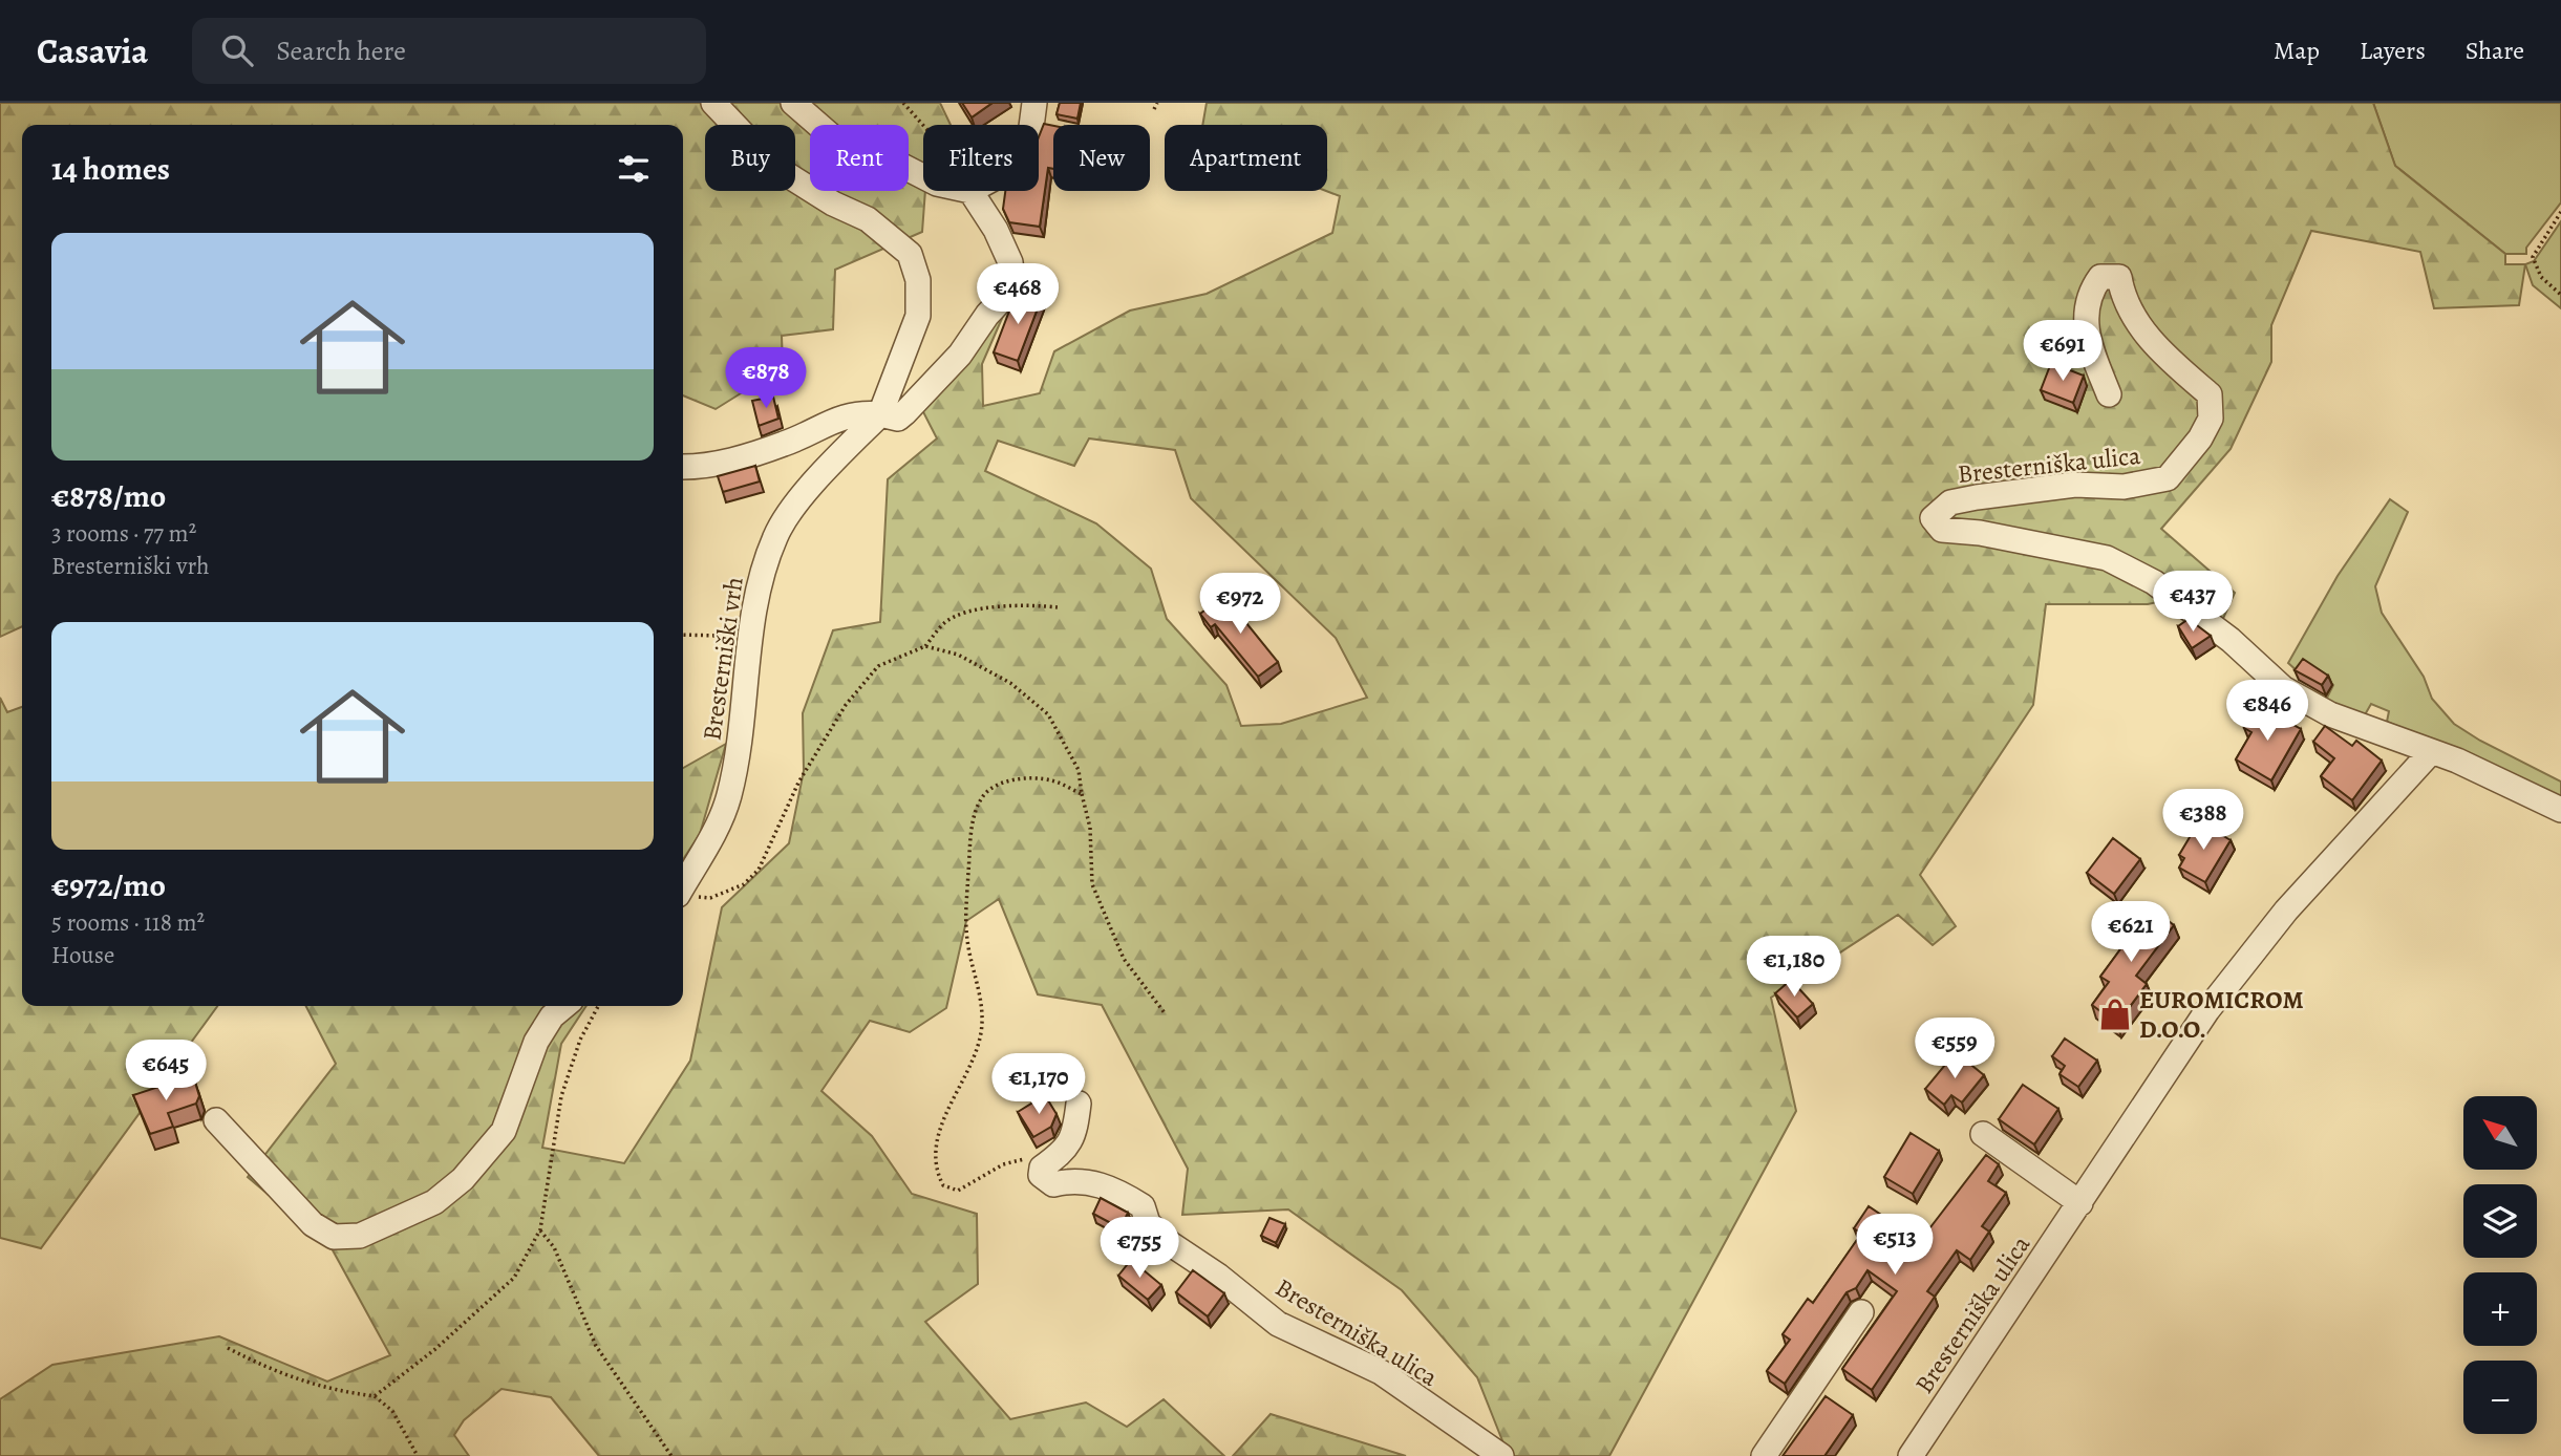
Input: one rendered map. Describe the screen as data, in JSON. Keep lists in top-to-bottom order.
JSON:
{
  "streets": {
    "street": ["Bresterniška ulica", "Bresterniški vrh"]
  },
  "places": {
    "shop": ["EUROMICROM D.O.O."]
  },
  "north": "top left",
  "page": {
    "header": "Casavia",
    "search": "Search here",
    "nav": ["Map", "Layers", "Share"],
    "chip": [
      "Buy",
      "Rent",
      "Filters",
      "New",
      "Apartment"
    ],
    "heading": "14 homes",
    "list": [
      {
        "name": "€878/mo",
        "note": "3 rooms · 77 m² · Bresterniški vrh"
      },
      {
        "name": "€972/mo",
        "note": "5 rooms · 118 m² · House"
      }
    ],
    "price": [
      "€468",
      "€691",
      "€878",
      "€437",
      "€972",
      "€846",
      "€388",
      "€621",
      "€1,180",
      "€559",
      "€645",
      "€1,170",
      "€513",
      "€755"
    ],
    "map_buttons": ["+", "−"]
  }
}
